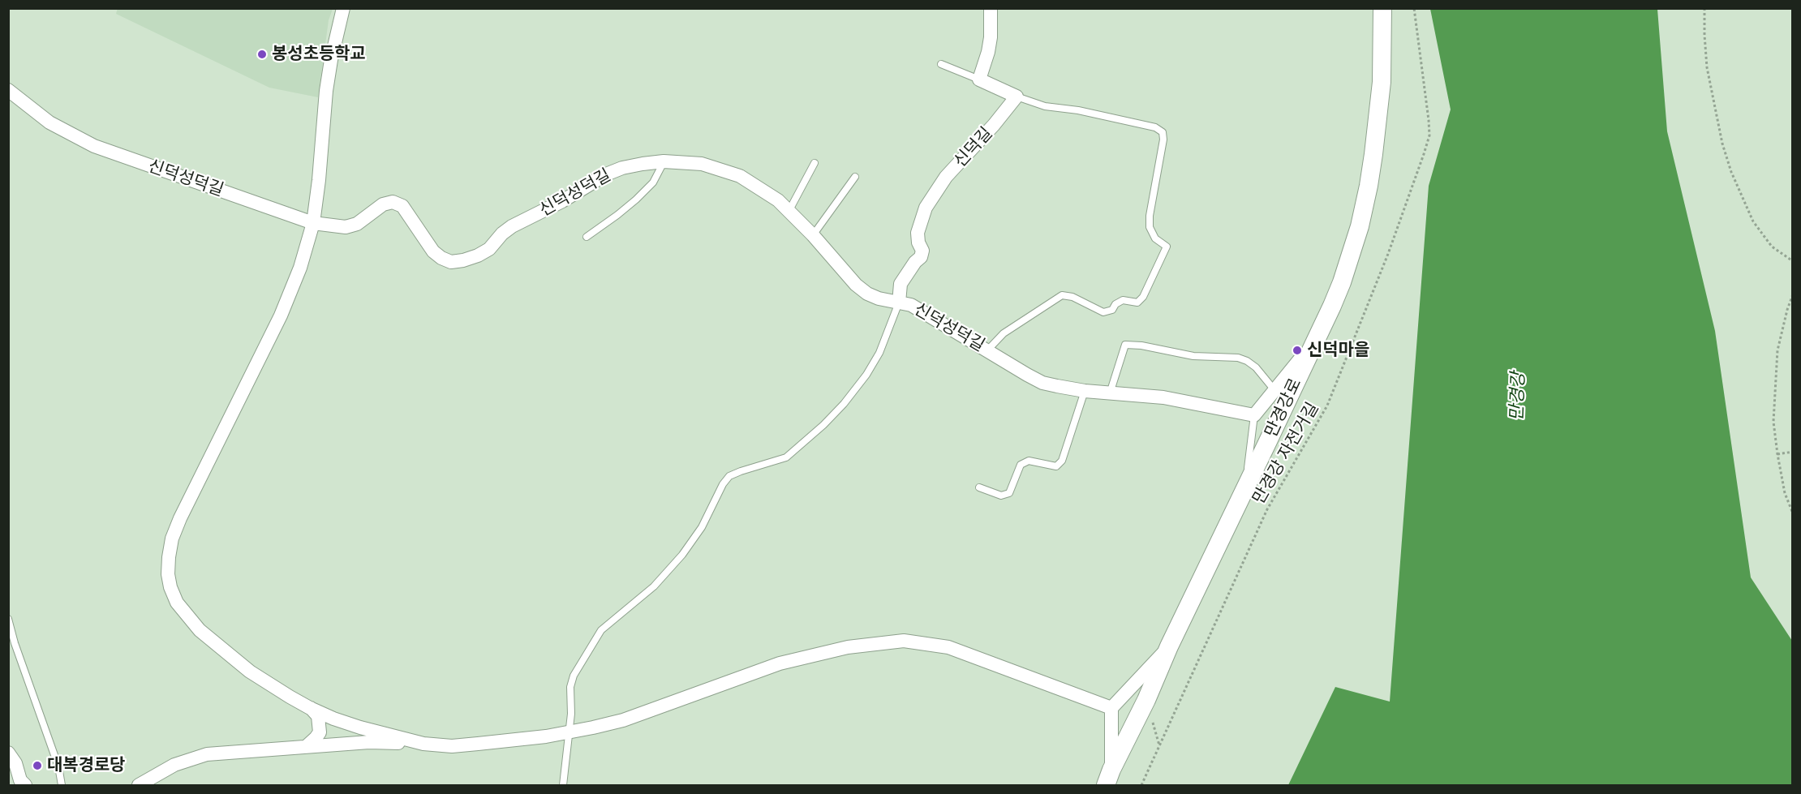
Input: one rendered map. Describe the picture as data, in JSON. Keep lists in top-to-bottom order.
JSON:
{
  "streets": {
    "street": ["신덕길", "신덕성덕길", "만경강로"],
    "path": ["만경강 자전거길"]
  },
  "crossings": [
    ["신덕길", "신덕성덕길"]
  ],
  "water": ["만경강"],
  "places": ["봉성초등학교", "신덕마을", "대복경로당"]
}
